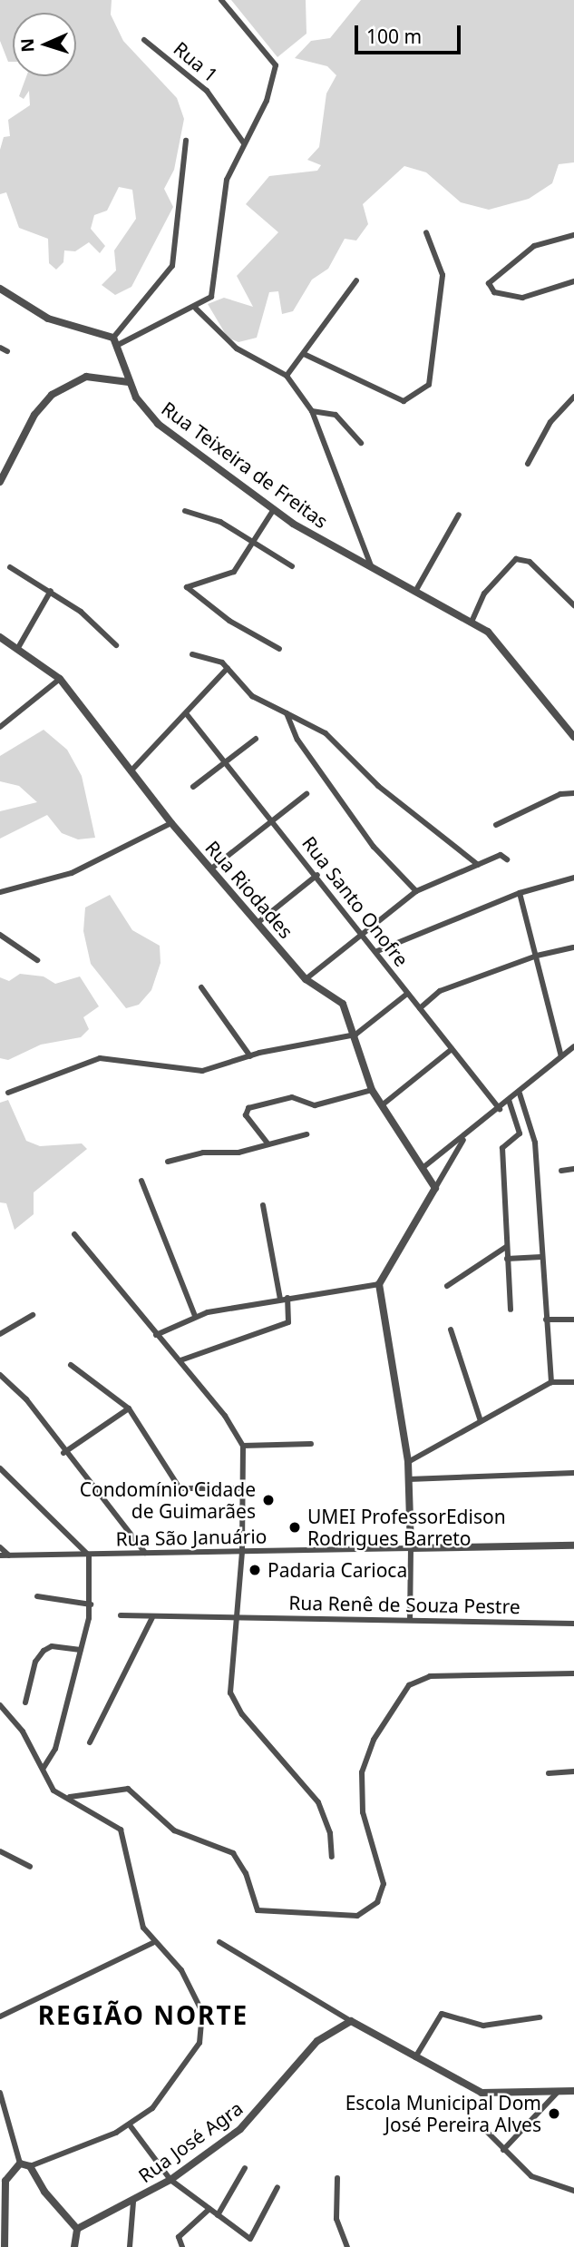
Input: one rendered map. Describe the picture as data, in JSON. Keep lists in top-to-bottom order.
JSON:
{
  "streets": {
    "street": [
      "Rua 1",
      "Rua Teixeira de Freitas",
      "Rua Riodades",
      "Rua Santo Onofre",
      "Rua São Januário",
      "Rua Renê de Souza Pestre",
      "Rua José Agra"
    ]
  },
  "districts": ["REGIÃO NORTE"],
  "places": [
    "Condomínio Cidade de Guimarães",
    "UMEI ProfessorEdison Rodrigues Barreto",
    "Padaria Carioca",
    "Escola Municipal Dom José Pereira Alves"
  ],
  "scale_bar": "100 m",
  "north": "left"
}
